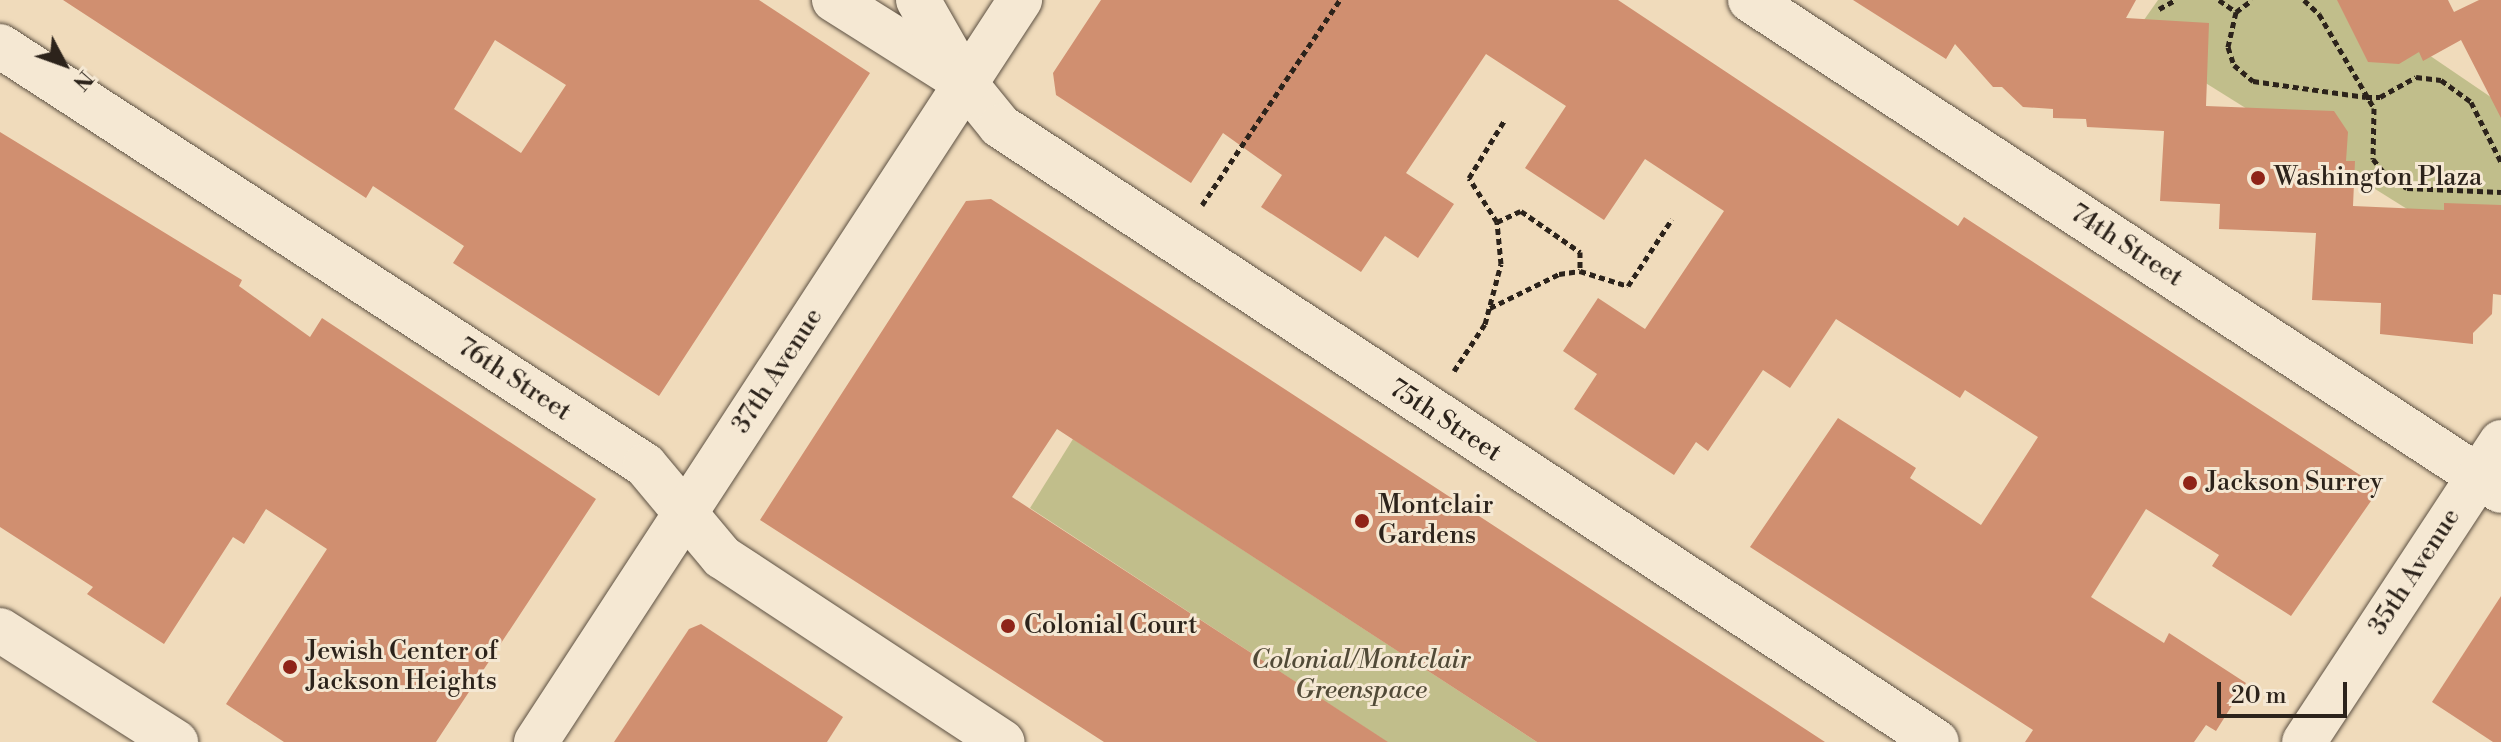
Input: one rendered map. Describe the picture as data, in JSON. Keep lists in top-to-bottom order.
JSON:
{
  "streets": {
    "street": [
      "74th Street",
      "37th Avenue",
      "76th Street",
      "75th Street",
      "35th Avenue"
    ]
  },
  "crossings": [
    ["74th Street", "35th Avenue"],
    ["37th Avenue", "76th Street"],
    ["37th Avenue", "75th Street"]
  ],
  "parks": ["Colonial/Montclair Greenspace"],
  "places": [
    "Washington Plaza",
    "Jackson Surrey",
    "Montclair Gardens",
    "Colonial Court",
    "Jewish Center of Jackson Heights"
  ],
  "scale_bar": "20 m",
  "north": "bottom right"
}
